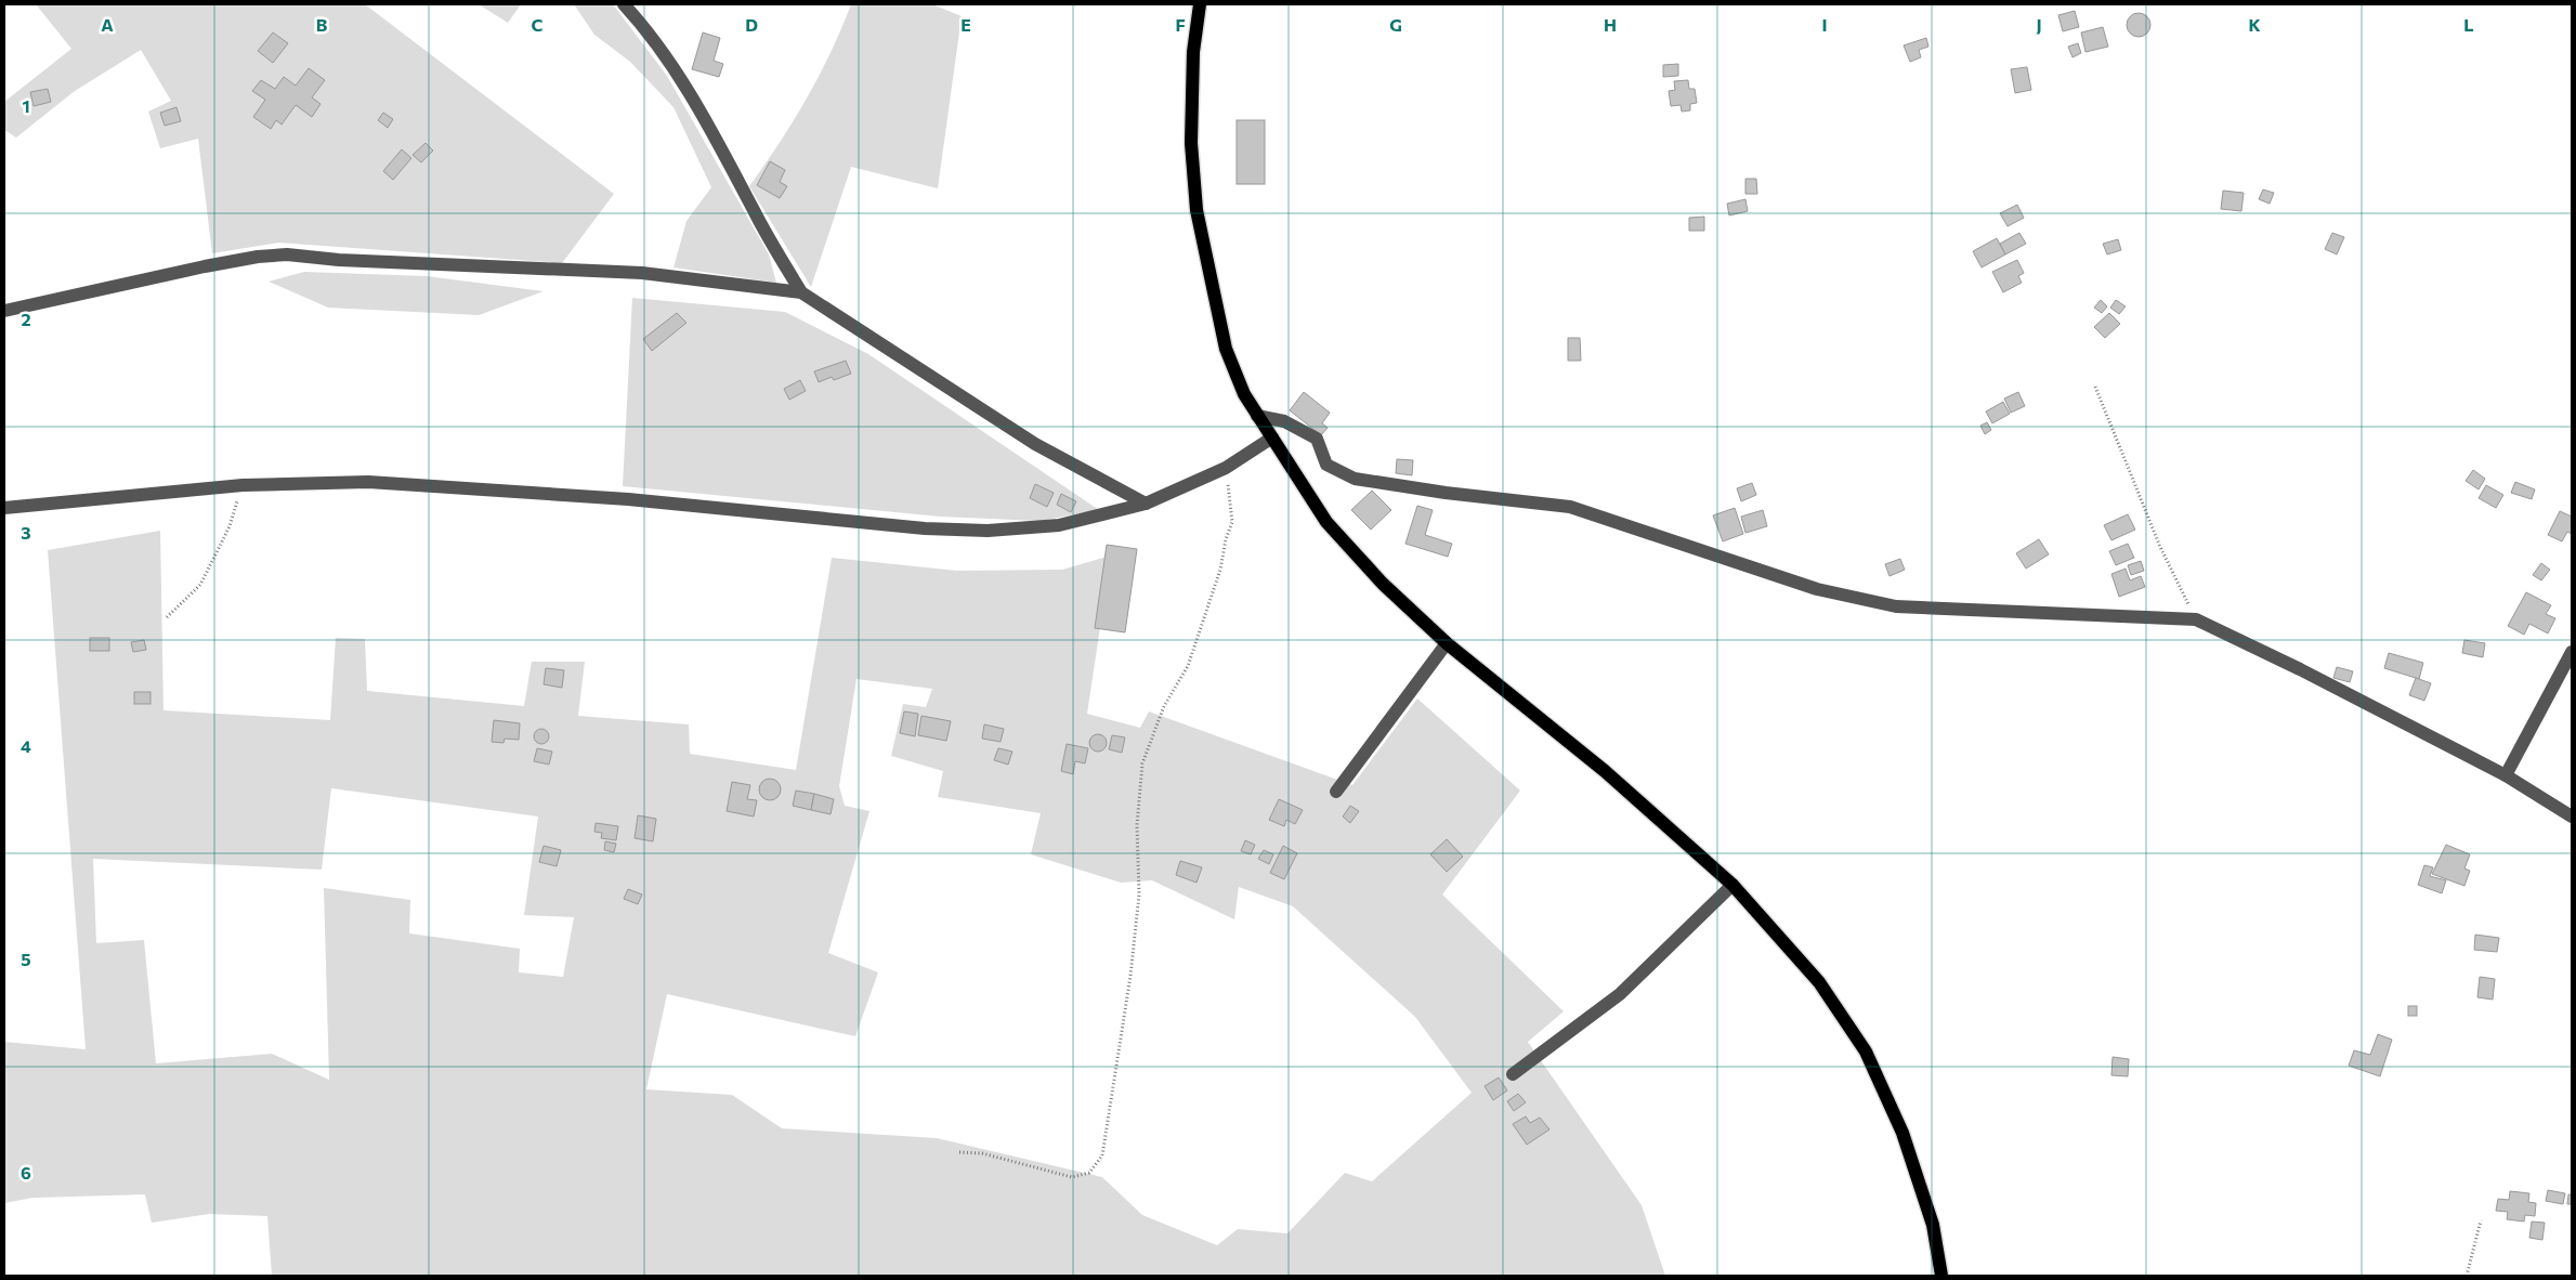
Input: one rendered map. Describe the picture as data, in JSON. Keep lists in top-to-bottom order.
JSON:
{
  "grid": {
    "columns": [
      "A",
      "B",
      "C",
      "D",
      "E",
      "F",
      "G",
      "H",
      "I",
      "J",
      "K",
      "L"
    ],
    "rows": [
      "1",
      "2",
      "3",
      "4",
      "5",
      "6"
    ]
  }
}
